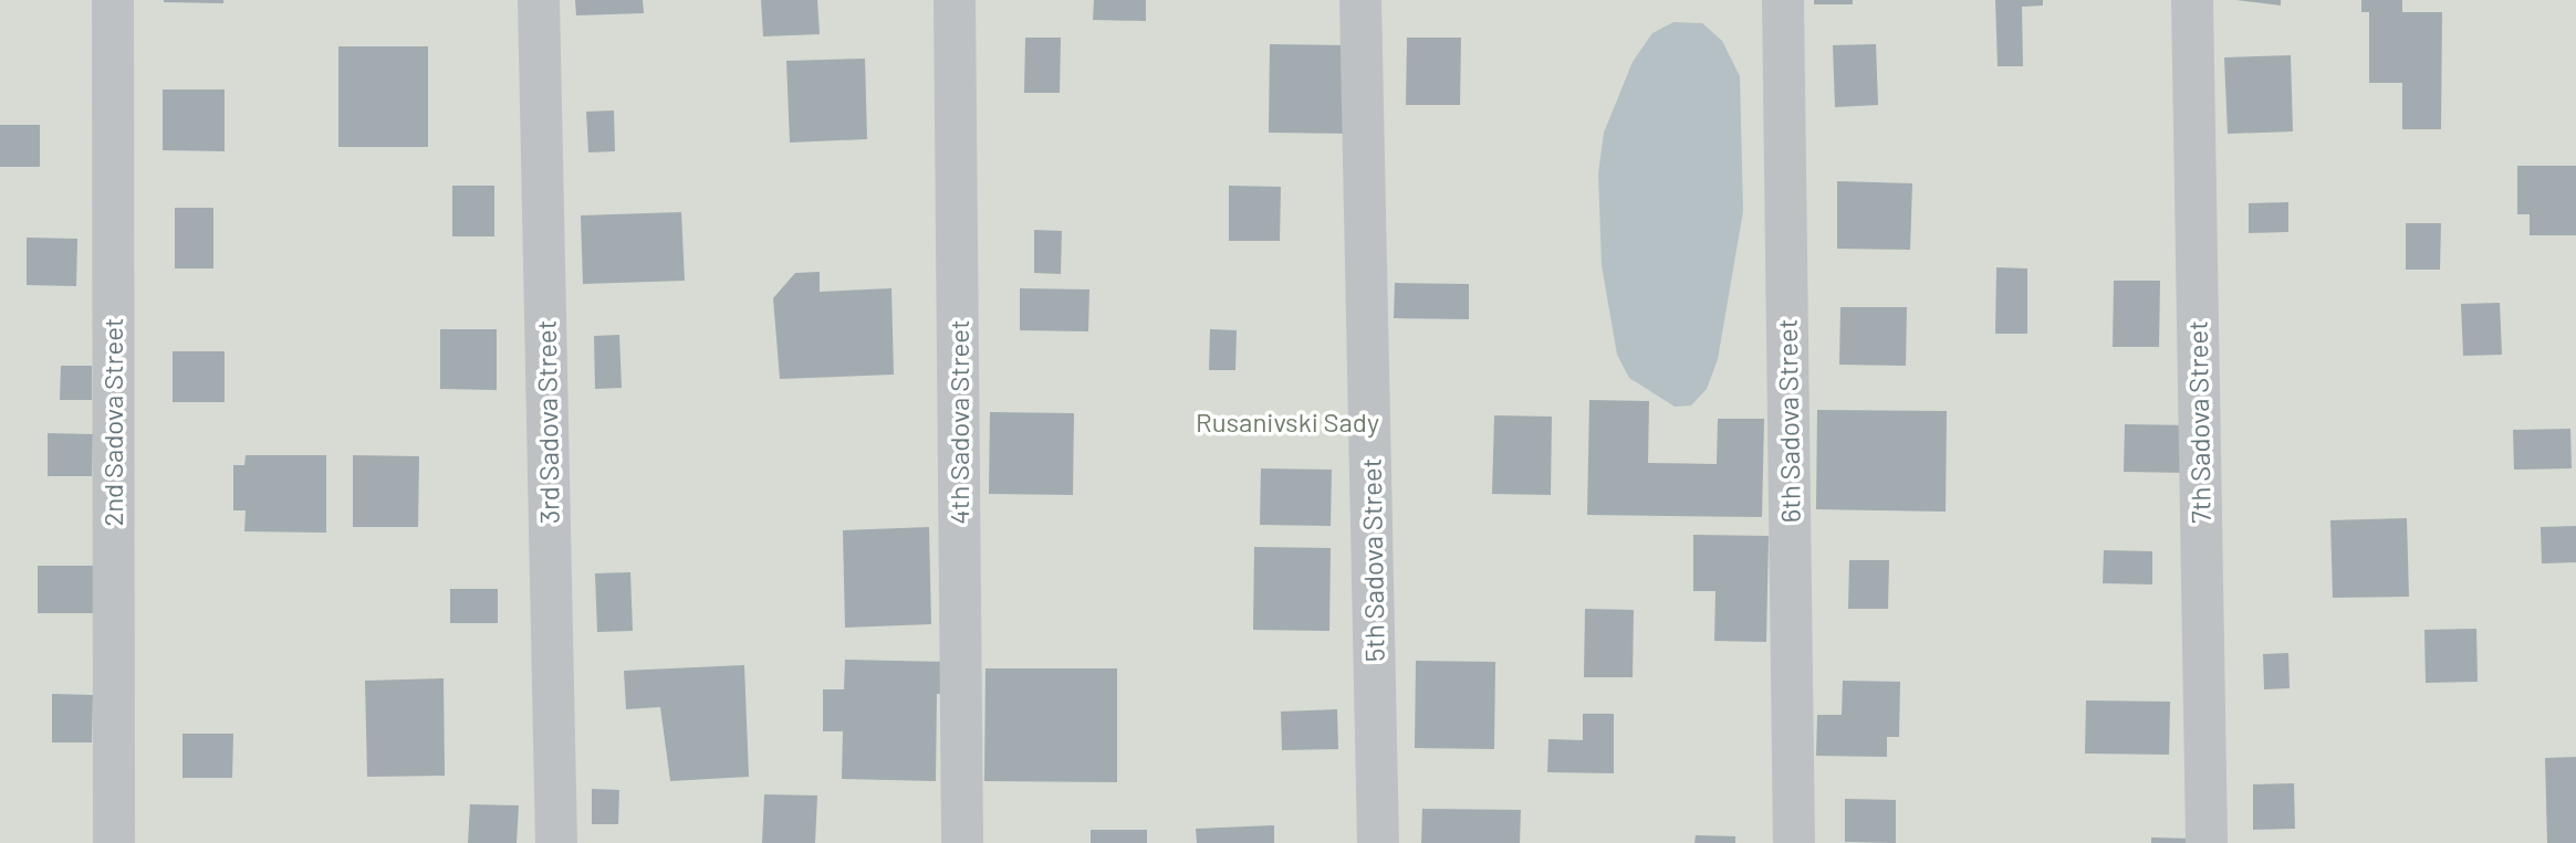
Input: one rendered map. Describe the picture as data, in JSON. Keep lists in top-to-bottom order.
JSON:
{
  "streets": {
    "street": [
      "6th Sadova Street",
      "2nd Sadova Street",
      "3rd Sadova Street",
      "4th Sadova Street",
      "7th Sadova Street",
      "5th Sadova Street"
    ]
  },
  "parks": ["Rusanivski Sady"]
}
